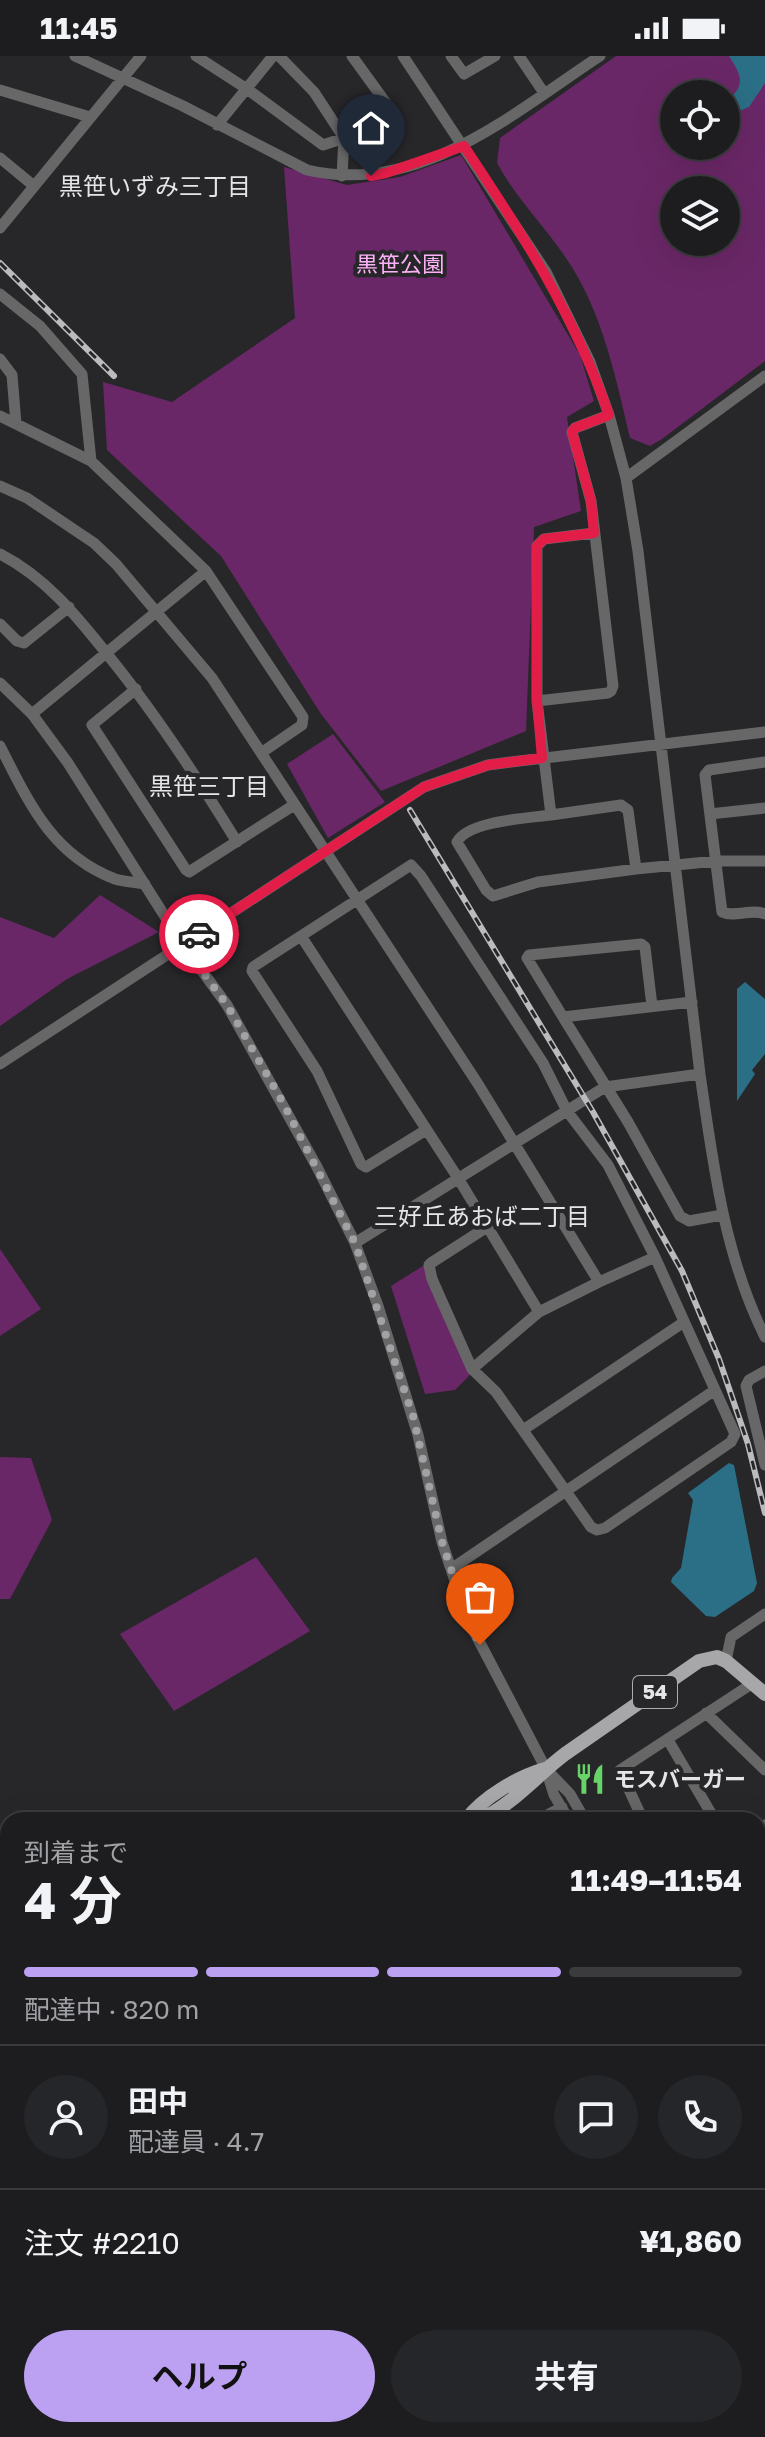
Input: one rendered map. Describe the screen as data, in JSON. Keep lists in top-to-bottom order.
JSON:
{
  "streets": {
    "main road": ["54"]
  },
  "districts": ["黒笹いずみ三丁目", "黒笹三丁目", "三好丘あおば二丁目"],
  "parks": ["黒笹公園"],
  "places": {
    "restaurant": ["モスバーガー"]
  },
  "page": {
    "status": "11:45",
    "heading": ["4 分", "到着まで", "11:49–11:54"],
    "panel": [
      "田中",
      "配達員 · 4.7",
      "注文 #2210",
      "¥1,860"
    ],
    "bar": "配達中 · 820 m",
    "buttons": ["ヘルプ", "共有"]
  }
}
